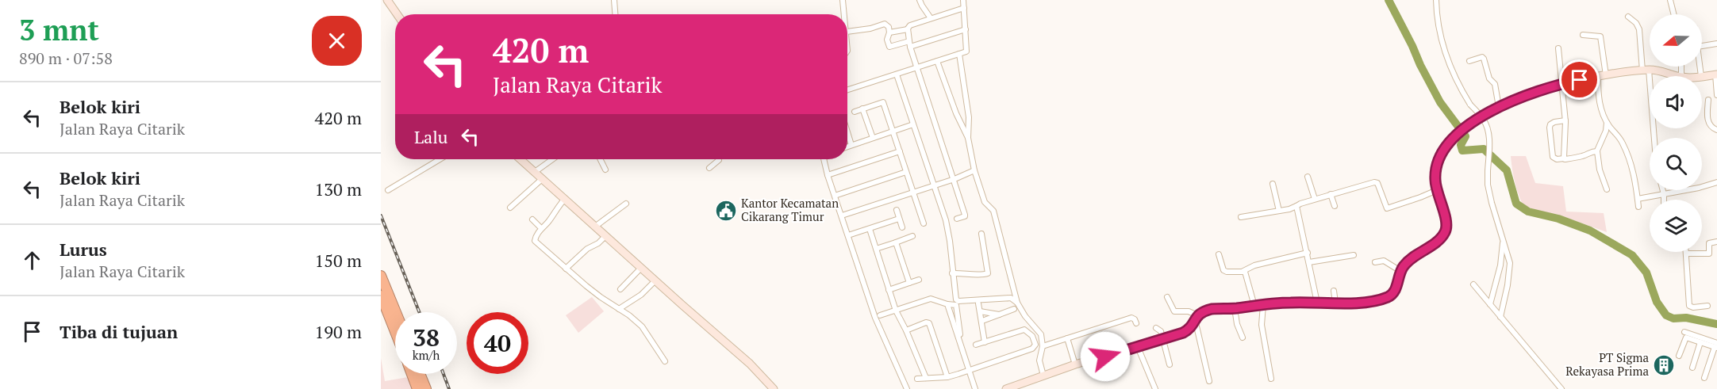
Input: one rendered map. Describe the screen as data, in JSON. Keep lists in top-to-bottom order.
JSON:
{
  "places": {
    "public building": ["Kantor Kecamatan Cikarang Timur"],
    "building": ["PT Sigma Rekayasa Prima"]
  },
  "north": "left",
  "page": {
    "heading": ["3 mnt", "890 m · 07:58"],
    "turn": ["420 m", "Jalan Raya Citarik"],
    "list": [
      {
        "name": "Belok kiri",
        "note": "Jalan Raya Citarik",
        "value": "420 m"
      },
      {
        "name": "Belok kiri",
        "note": "Jalan Raya Citarik",
        "value": "130 m"
      },
      {
        "name": "Lurus",
        "note": "Jalan Raya Citarik",
        "value": "150 m"
      },
      {
        "name": "Tiba di tujuan",
        "value": "190 m"
      }
    ],
    "then": "Lalu",
    "speed": "38 km/h",
    "limit": "40"
  }
}
